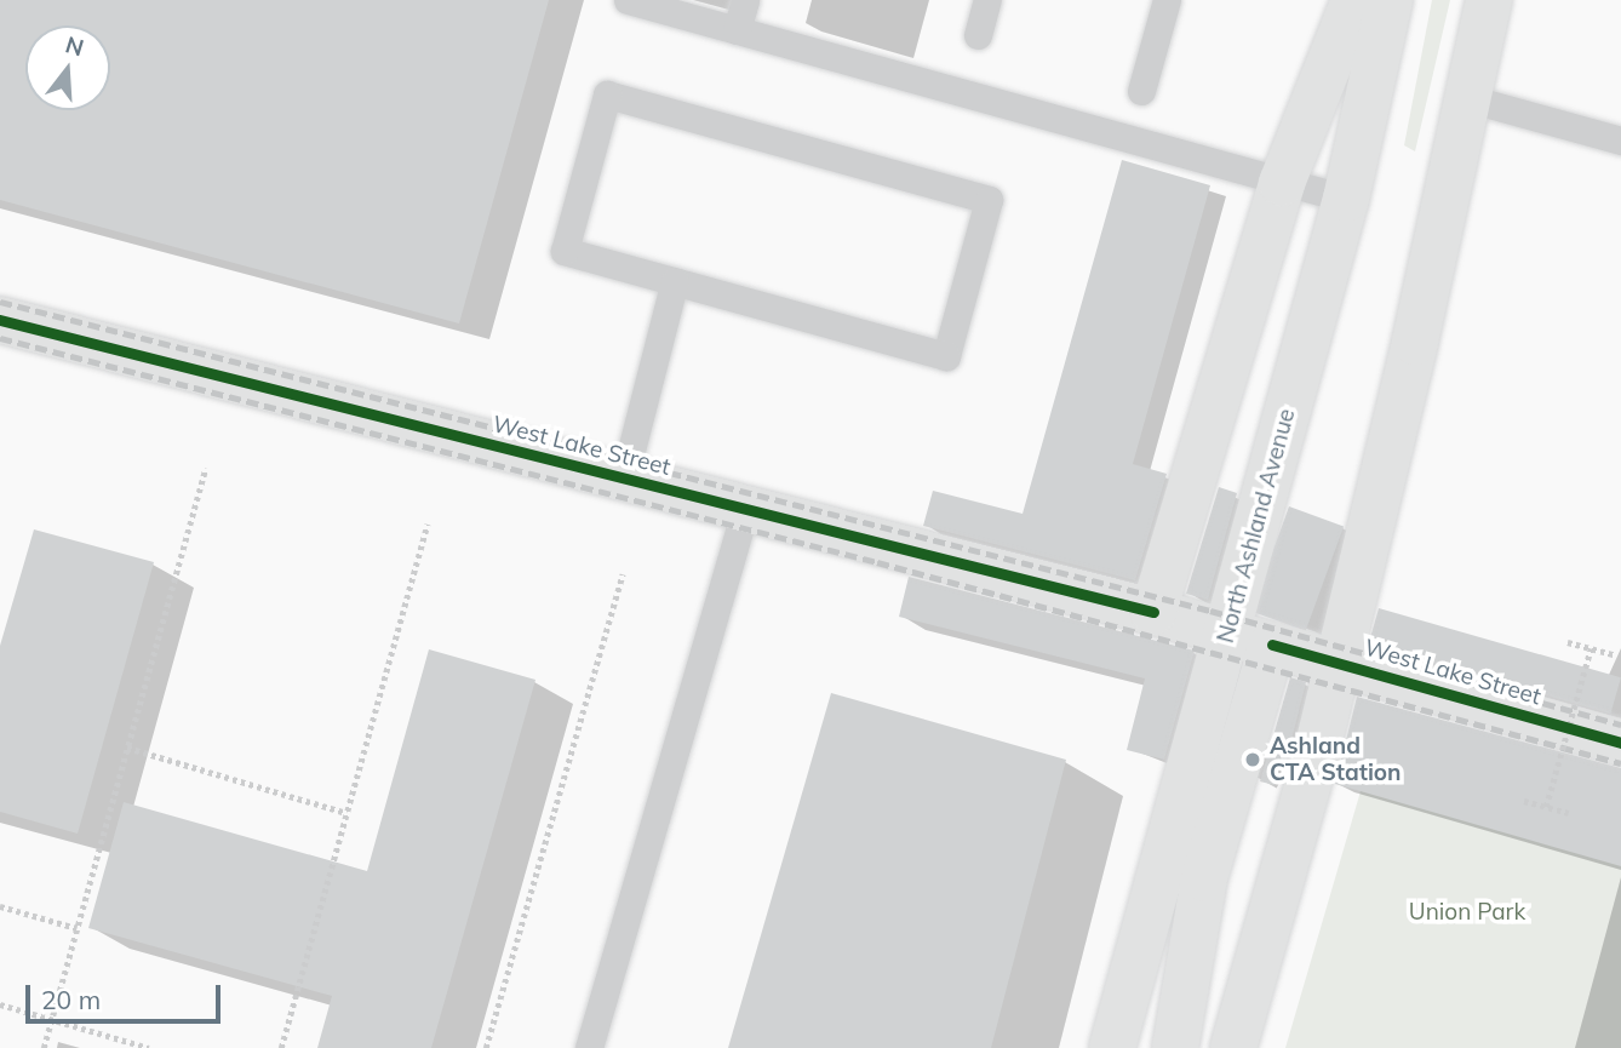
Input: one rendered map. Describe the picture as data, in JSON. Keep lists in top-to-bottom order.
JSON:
{
  "streets": {
    "main road": ["West Lake Street", "North Ashland Avenue"]
  },
  "crossings": [
    ["West Lake Street", "North Ashland Avenue"]
  ],
  "parks": ["Union Park"],
  "places": ["Ashland CTA Station"],
  "scale_bar": "20 m",
  "north": "top"
}
